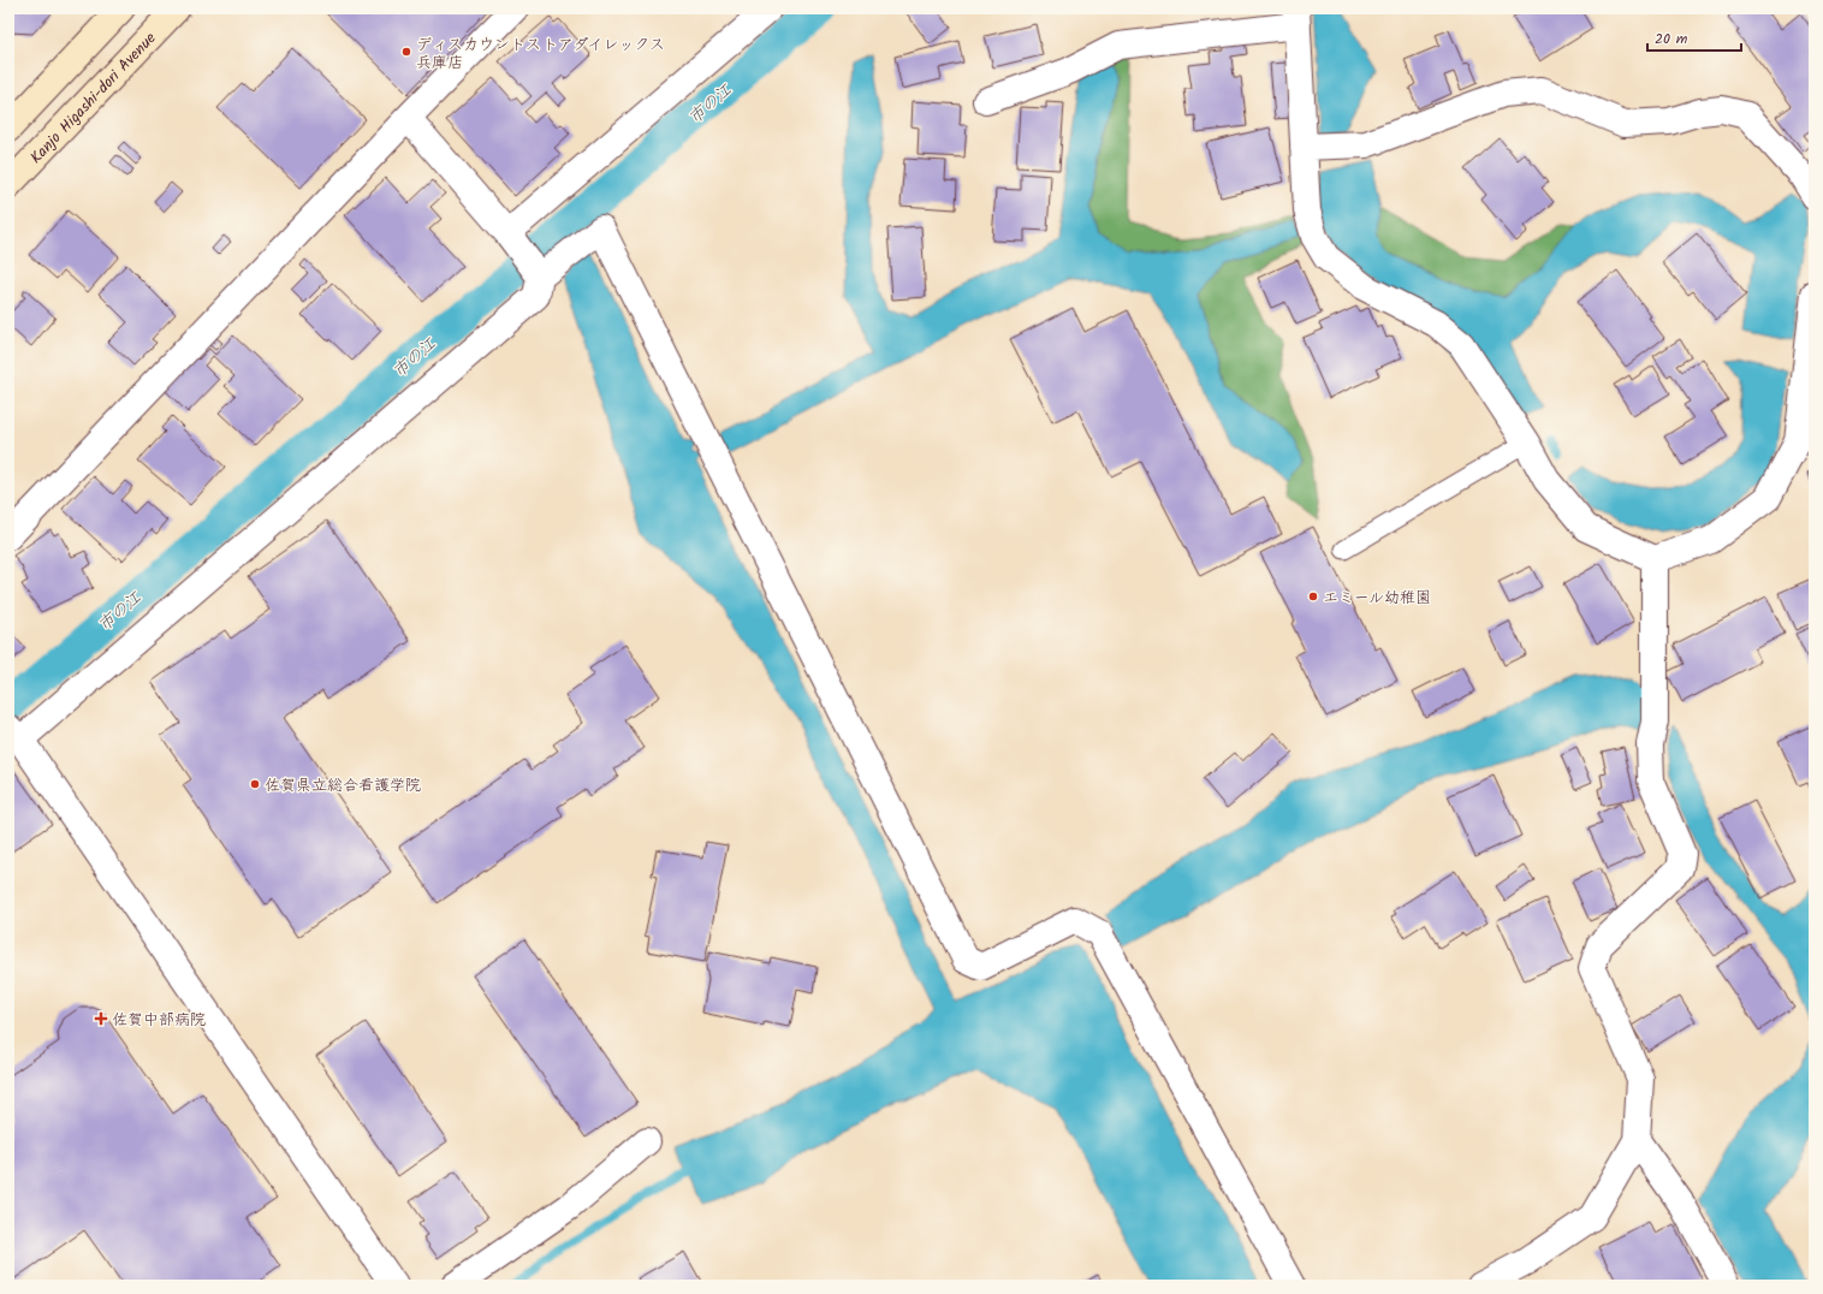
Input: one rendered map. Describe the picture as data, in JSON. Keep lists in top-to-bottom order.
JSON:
{
  "streets": {
    "main road": ["Kanjo Higashi-dori Avenue"]
  },
  "water": ["市の江"],
  "places": {
    "other": ["ディスカウントストアダイレックス 兵庫店", "エミール幼稚園", "佐賀県立総合看護学院"],
    "health": ["佐賀中部病院"]
  },
  "scale_bar": "20 m"
}
